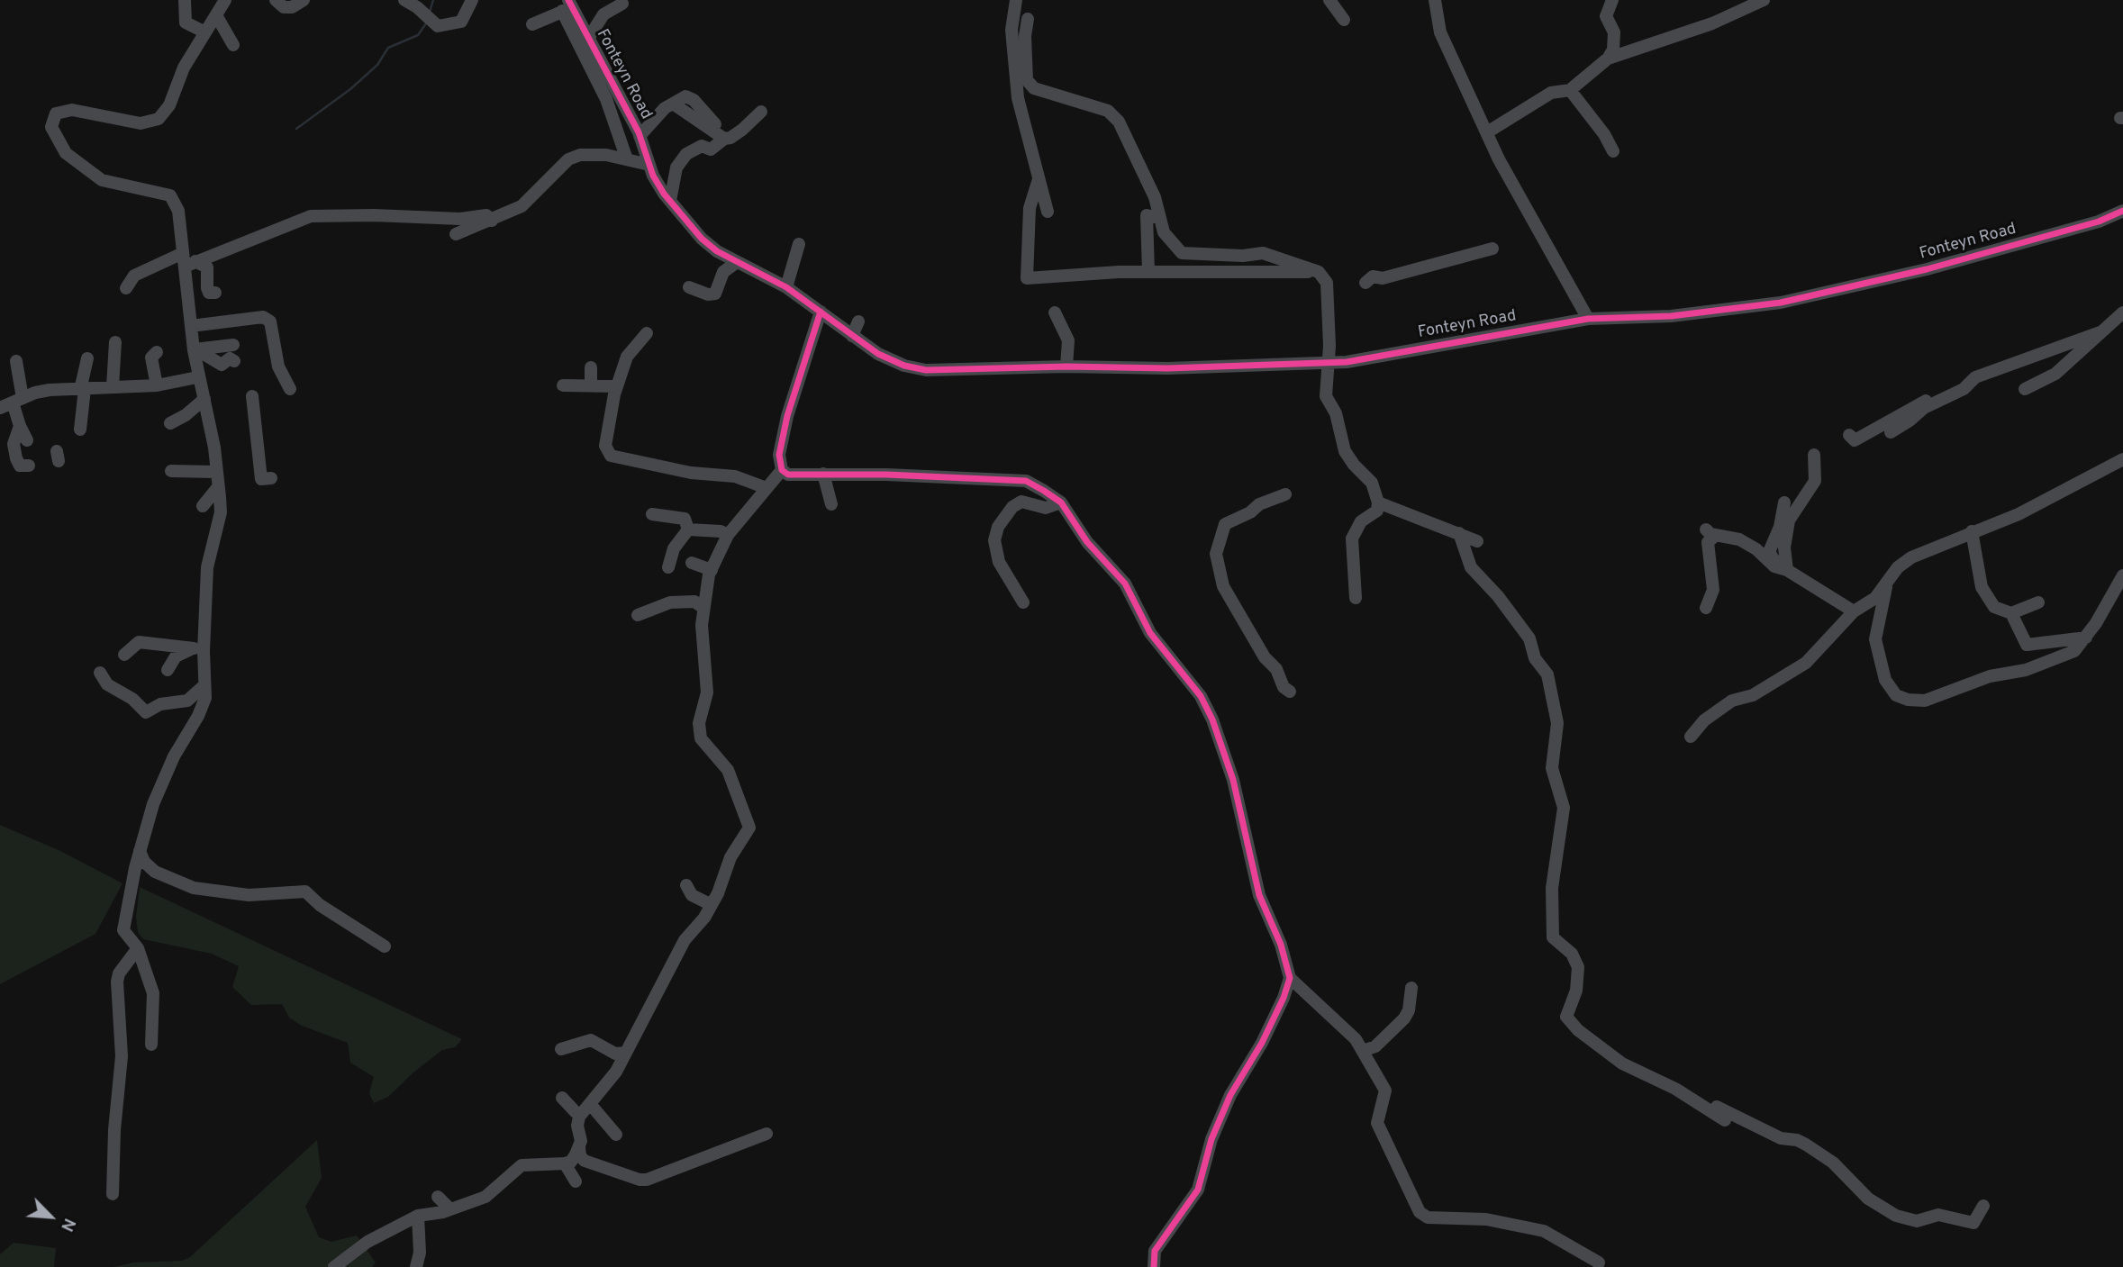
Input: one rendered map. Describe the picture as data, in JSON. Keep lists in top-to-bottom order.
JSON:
{
  "streets": {
    "street": ["Fonteyn Road"]
  },
  "north": "bottom right"
}
